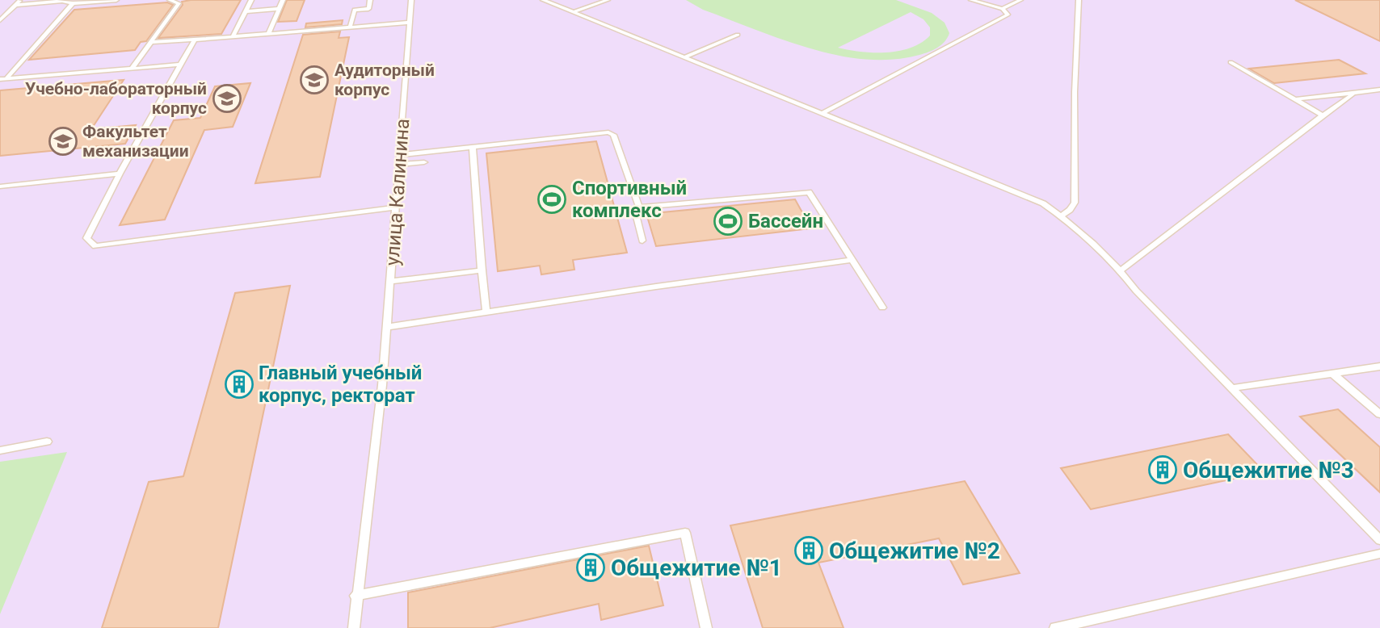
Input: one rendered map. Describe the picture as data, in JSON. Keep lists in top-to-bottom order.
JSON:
{
  "streets": {
    "lane": ["улица Калинина"]
  },
  "places": {
    "school or university": ["Аудиторный корпус", "Учебно-лабораторный корпус", "Факультет механизации"],
    "sports": ["Спортивный комплекс", "Бассейн"],
    "building": [
      "Главный учебный корпус, ректорат",
      "Общежитие №3",
      "Общежитие №2",
      "Общежитие №1"
    ]
  }
}
